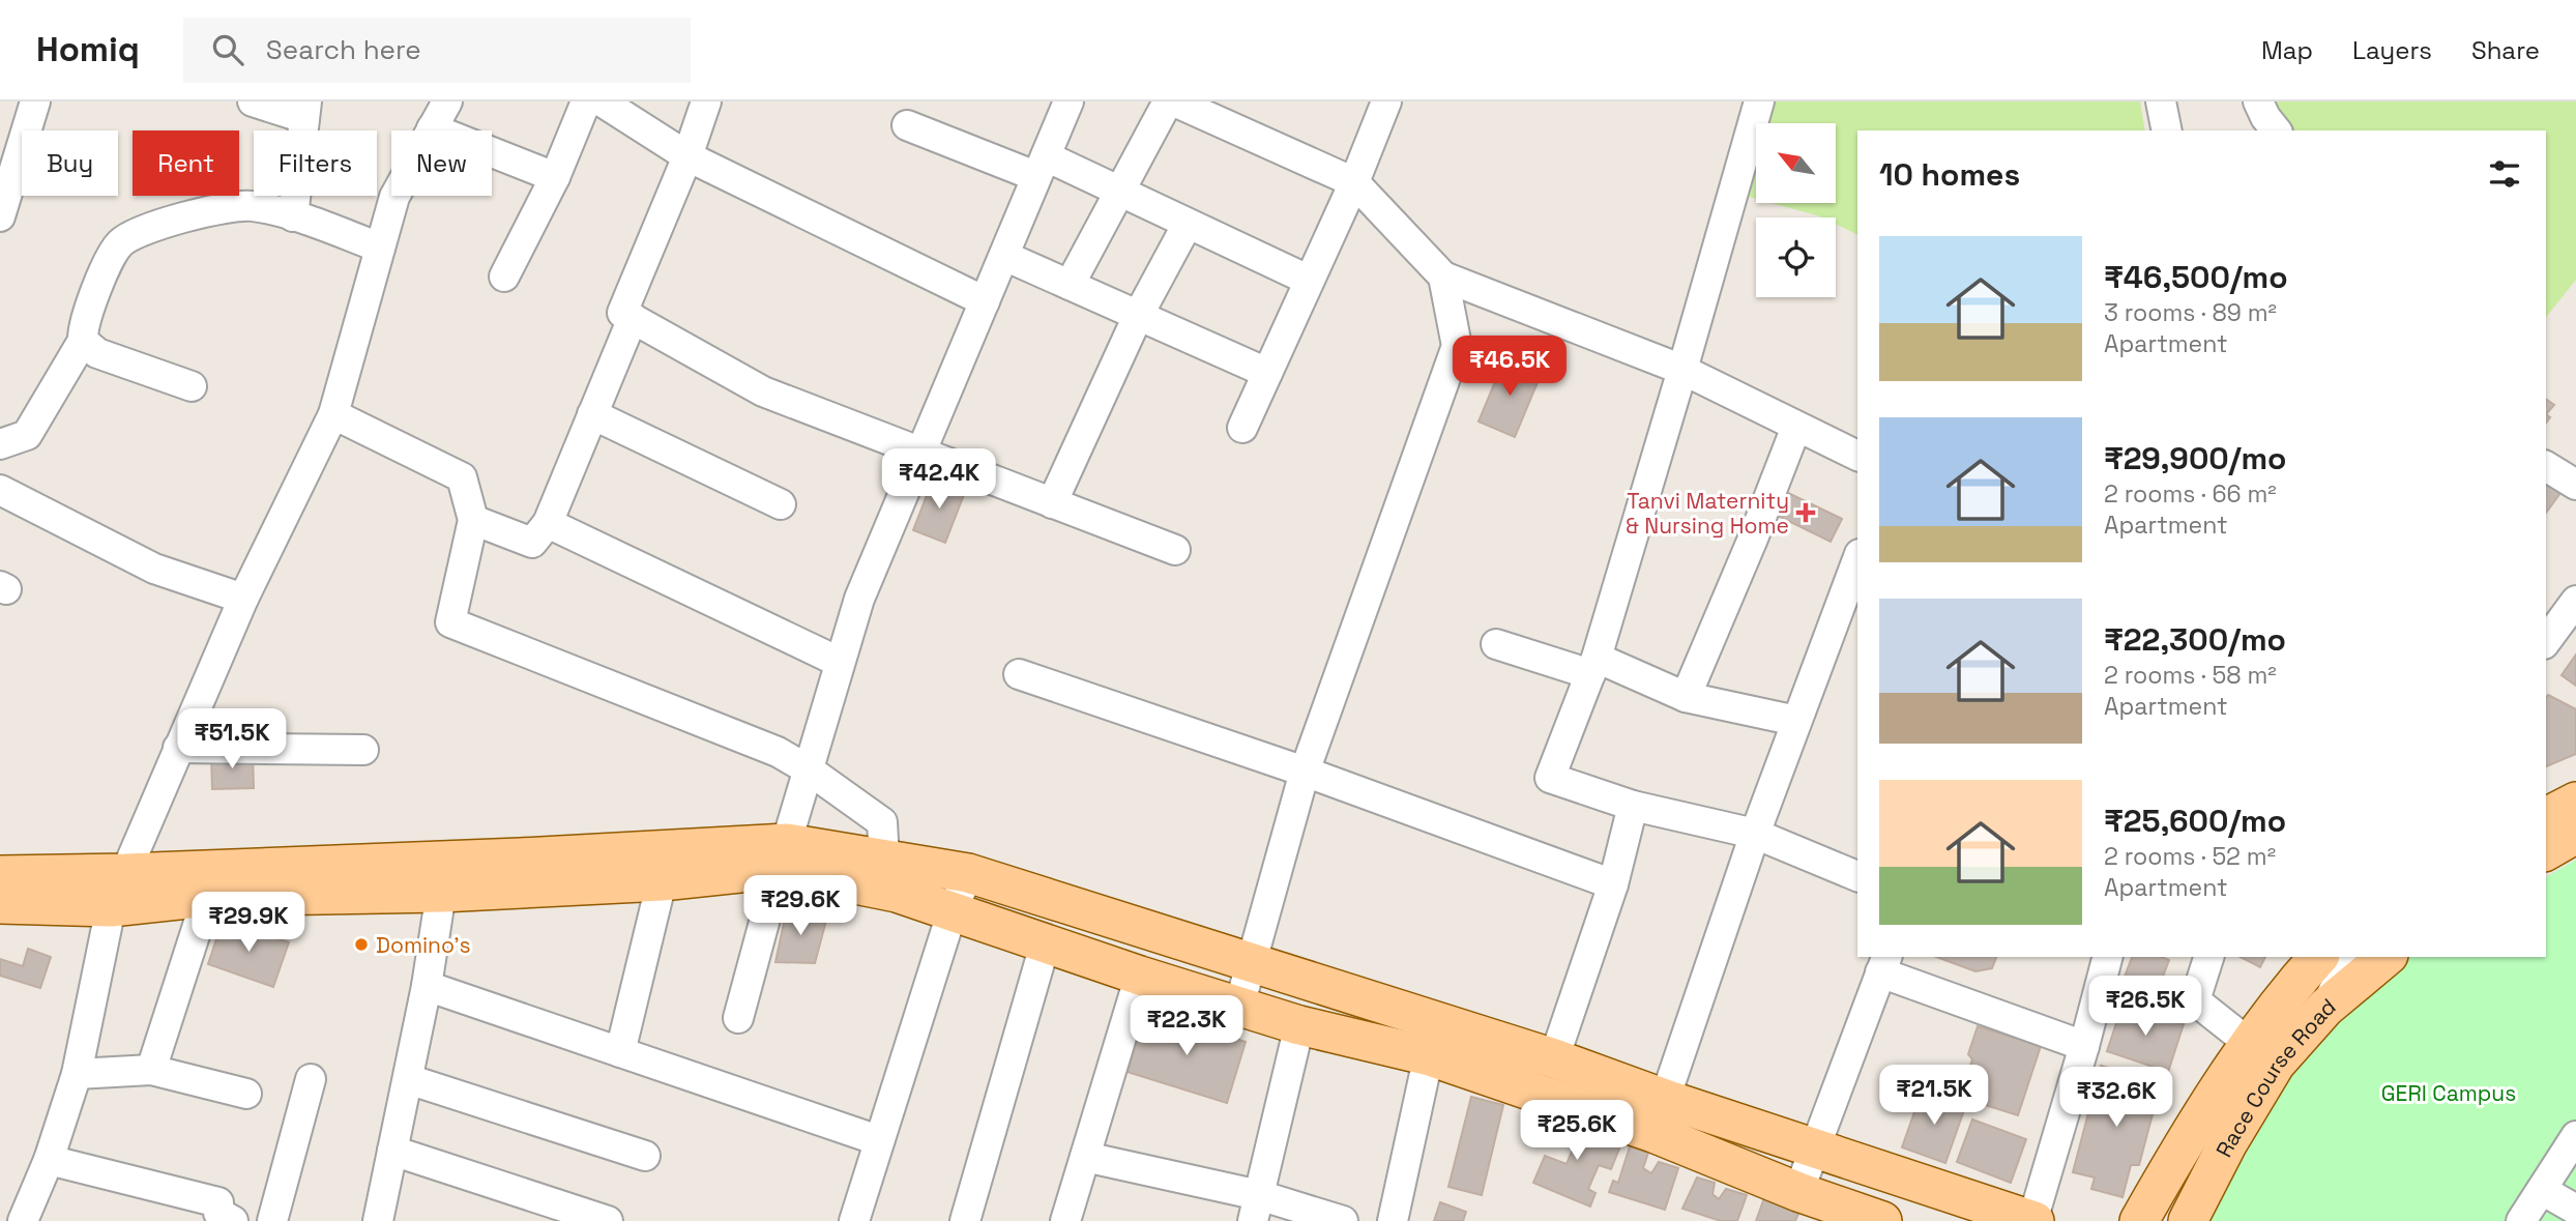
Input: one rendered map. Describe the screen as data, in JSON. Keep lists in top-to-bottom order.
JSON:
{
  "streets": {
    "main road": ["Race Course Road"]
  },
  "parks": ["GERI Campus"],
  "places": {
    "health": ["Tanvi Maternity & Nursing Home"],
    "other": ["Domino's"]
  },
  "north": "top left",
  "page": {
    "header": "Homiq",
    "search": "Search here",
    "nav": ["Map", "Layers", "Share"],
    "chip": [
      "Buy",
      "Rent",
      "Filters",
      "New"
    ],
    "heading": "10 homes",
    "list": [
      {
        "name": "₹46,500/mo",
        "note": "3 rooms · 89 m² · Apartment"
      },
      {
        "name": "₹29,900/mo",
        "note": "2 rooms · 66 m² · Apartment"
      },
      {
        "name": "₹22,300/mo",
        "note": "2 rooms · 58 m² · Apartment"
      },
      {
        "name": "₹25,600/mo",
        "note": "2 rooms · 52 m² · Apartment"
      }
    ],
    "price": [
      "₹46.5K",
      "₹42.4K",
      "₹51.5K",
      "₹29.6K",
      "₹29.9K",
      "₹26.5K",
      "₹22.3K",
      "₹21.5K",
      "₹32.6K",
      "₹25.6K"
    ]
  }
}
